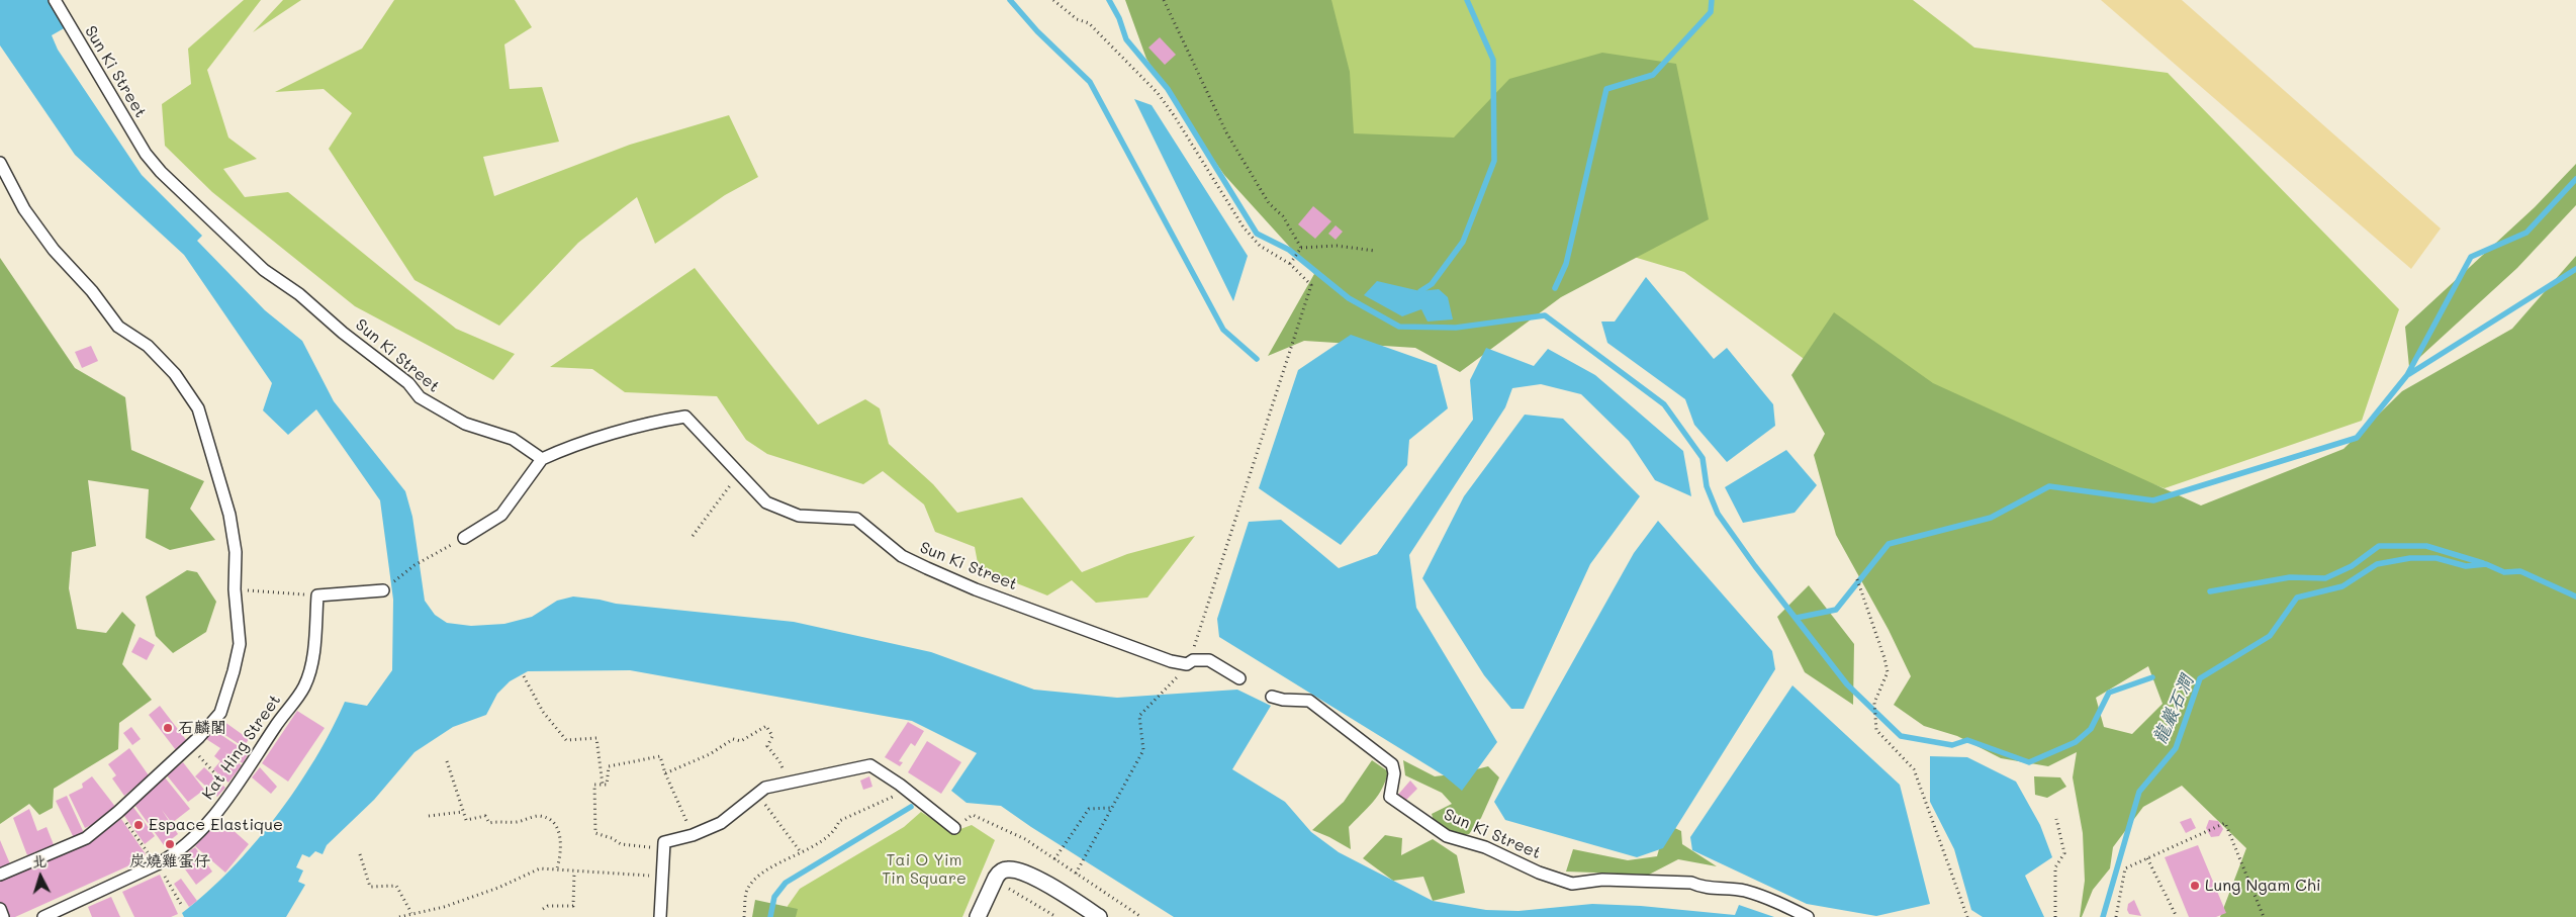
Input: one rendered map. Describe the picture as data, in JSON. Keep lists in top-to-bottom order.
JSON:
{
  "streets": {
    "street": ["Sun Ki Street", "Kat Hing Street"]
  },
  "water": ["龍巖石澗"],
  "parks": ["Tai O Yim Tin Square"],
  "places": [
    "石麟閣",
    "Espace Elastique",
    "炭燒雞蛋仔",
    "Lung Ngam Chi"
  ],
  "north": "top"
}
